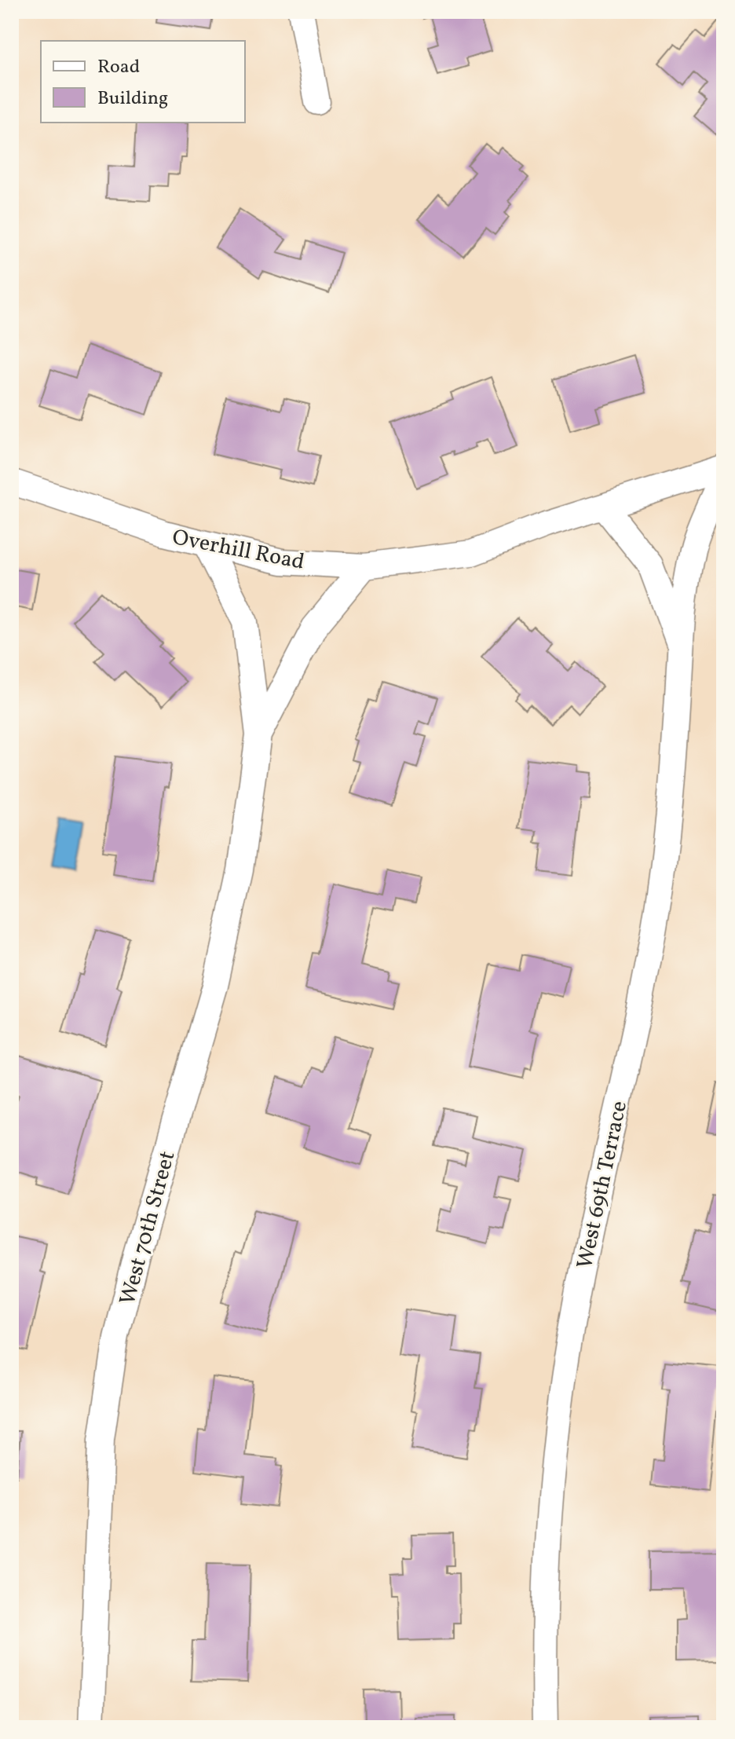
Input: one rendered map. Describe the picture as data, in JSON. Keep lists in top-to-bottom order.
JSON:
{
  "streets": {
    "street": ["Overhill Road", "West 69th Terrace", "West 70th Street"]
  },
  "crossings": [
    ["Overhill Road", "West 69th Terrace"],
    ["Overhill Road", "West 70th Street"]
  ],
  "legend": ["Road", "Building"]
}
